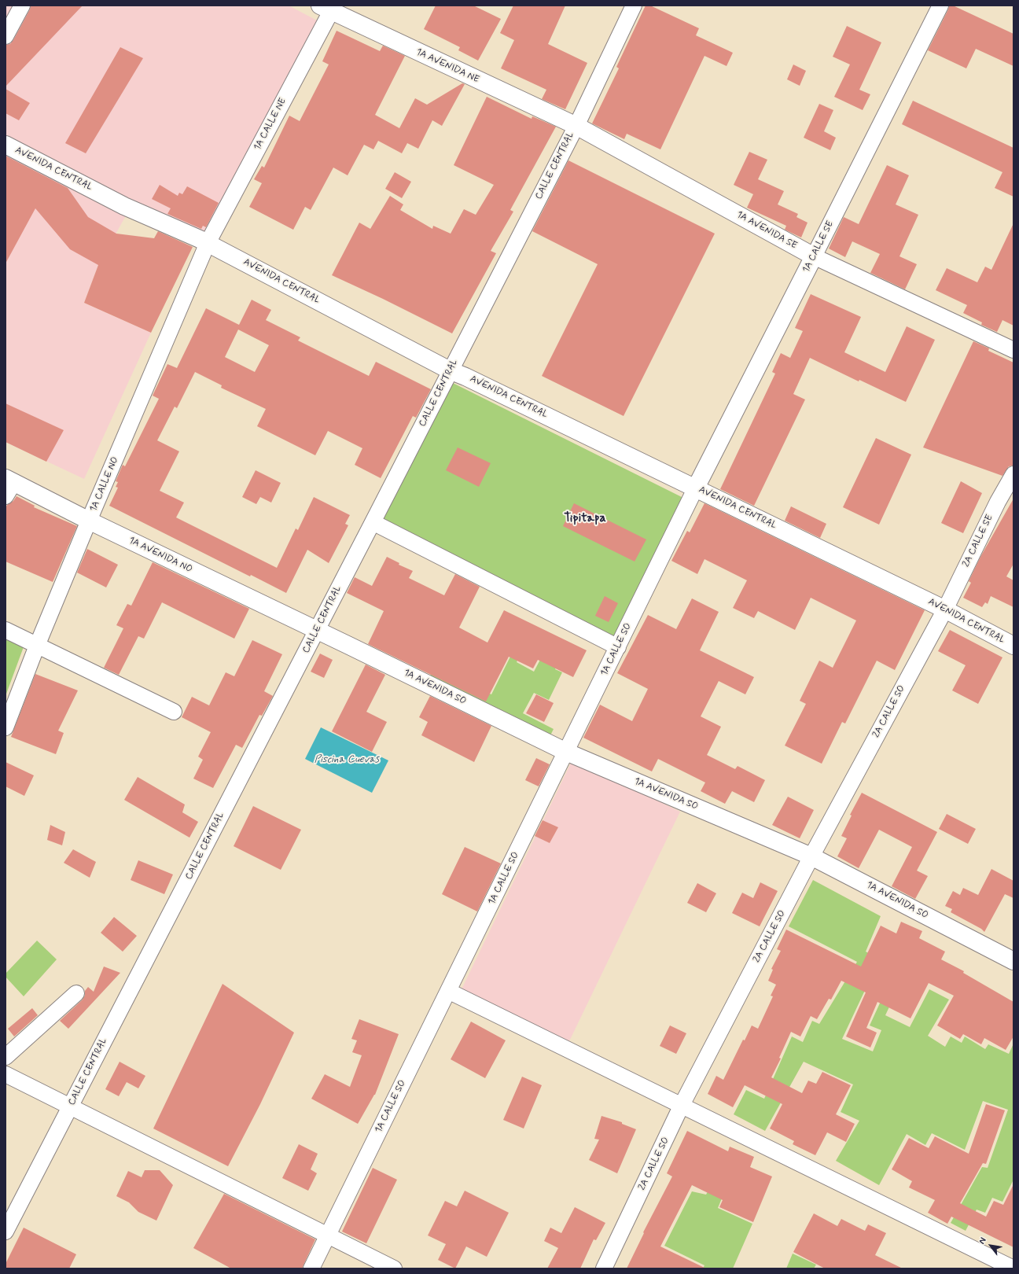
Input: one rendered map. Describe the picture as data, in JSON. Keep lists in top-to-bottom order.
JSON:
{
  "streets": {
    "street": [
      "1A AVENIDA NE",
      "1A CALLE NE",
      "CALLE CENTRAL",
      "AVENIDA CENTRAL",
      "1A AVENIDA SE",
      "1A CALLE SE",
      "1A CALLE NO",
      "2A CALLE SE",
      "1A AVENIDA NO",
      "1A CALLE SO",
      "1A AVENIDA SO",
      "2A CALLE SO"
    ]
  },
  "crossings": [
    ["1A AVENIDA NE", "1A CALLE NE"],
    ["1A AVENIDA NE", "CALLE CENTRAL"],
    ["1A AVENIDA NE", "1A AVENIDA SE"],
    ["1A CALLE NE", "AVENIDA CENTRAL"],
    ["1A CALLE NE", "1A CALLE NO"],
    ["CALLE CENTRAL", "AVENIDA CENTRAL"],
    ["CALLE CENTRAL", "1A AVENIDA SE"],
    ["CALLE CENTRAL", "1A AVENIDA NO"],
    ["CALLE CENTRAL", "1A AVENIDA SO"],
    ["AVENIDA CENTRAL", "1A CALLE SE"],
    ["AVENIDA CENTRAL", "1A CALLE NO"],
    ["AVENIDA CENTRAL", "2A CALLE SE"],
    ["AVENIDA CENTRAL", "1A CALLE SO"],
    ["AVENIDA CENTRAL", "2A CALLE SO"],
    ["1A AVENIDA SE", "1A CALLE SE"],
    ["1A CALLE SE", "1A CALLE SO"],
    ["1A CALLE NO", "1A AVENIDA NO"],
    ["2A CALLE SE", "2A CALLE SO"],
    ["1A AVENIDA NO", "1A AVENIDA SO"],
    ["1A CALLE SO", "1A AVENIDA SO"],
    ["1A AVENIDA SO", "2A CALLE SO"]
  ],
  "districts": ["Tipitapa"],
  "water": ["Piscina Cuevas"],
  "north": "top left"
}
